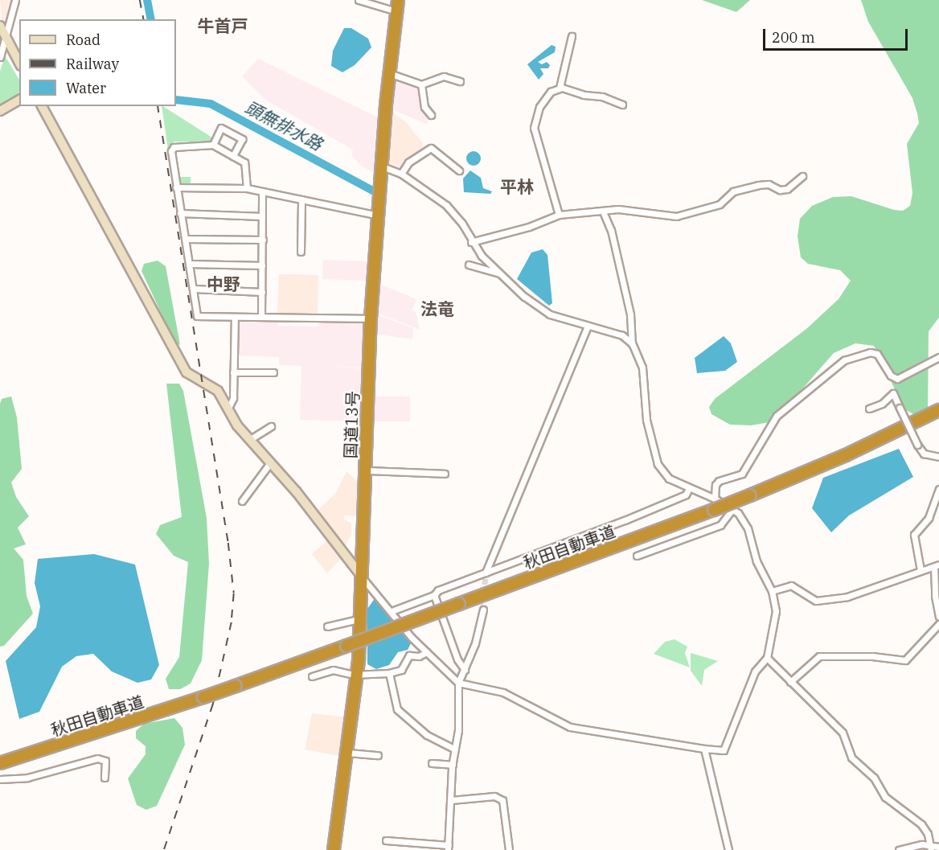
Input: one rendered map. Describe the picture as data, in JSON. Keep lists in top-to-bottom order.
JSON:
{
  "streets": {
    "highway": ["国道13号", "秋田自動車道"]
  },
  "districts": [
    "牛首戸",
    "平林",
    "中野",
    "法竜"
  ],
  "water": ["頭無排水路"],
  "legend": ["Road", "Railway", "Water"],
  "scale_bar": "200 m"
}
